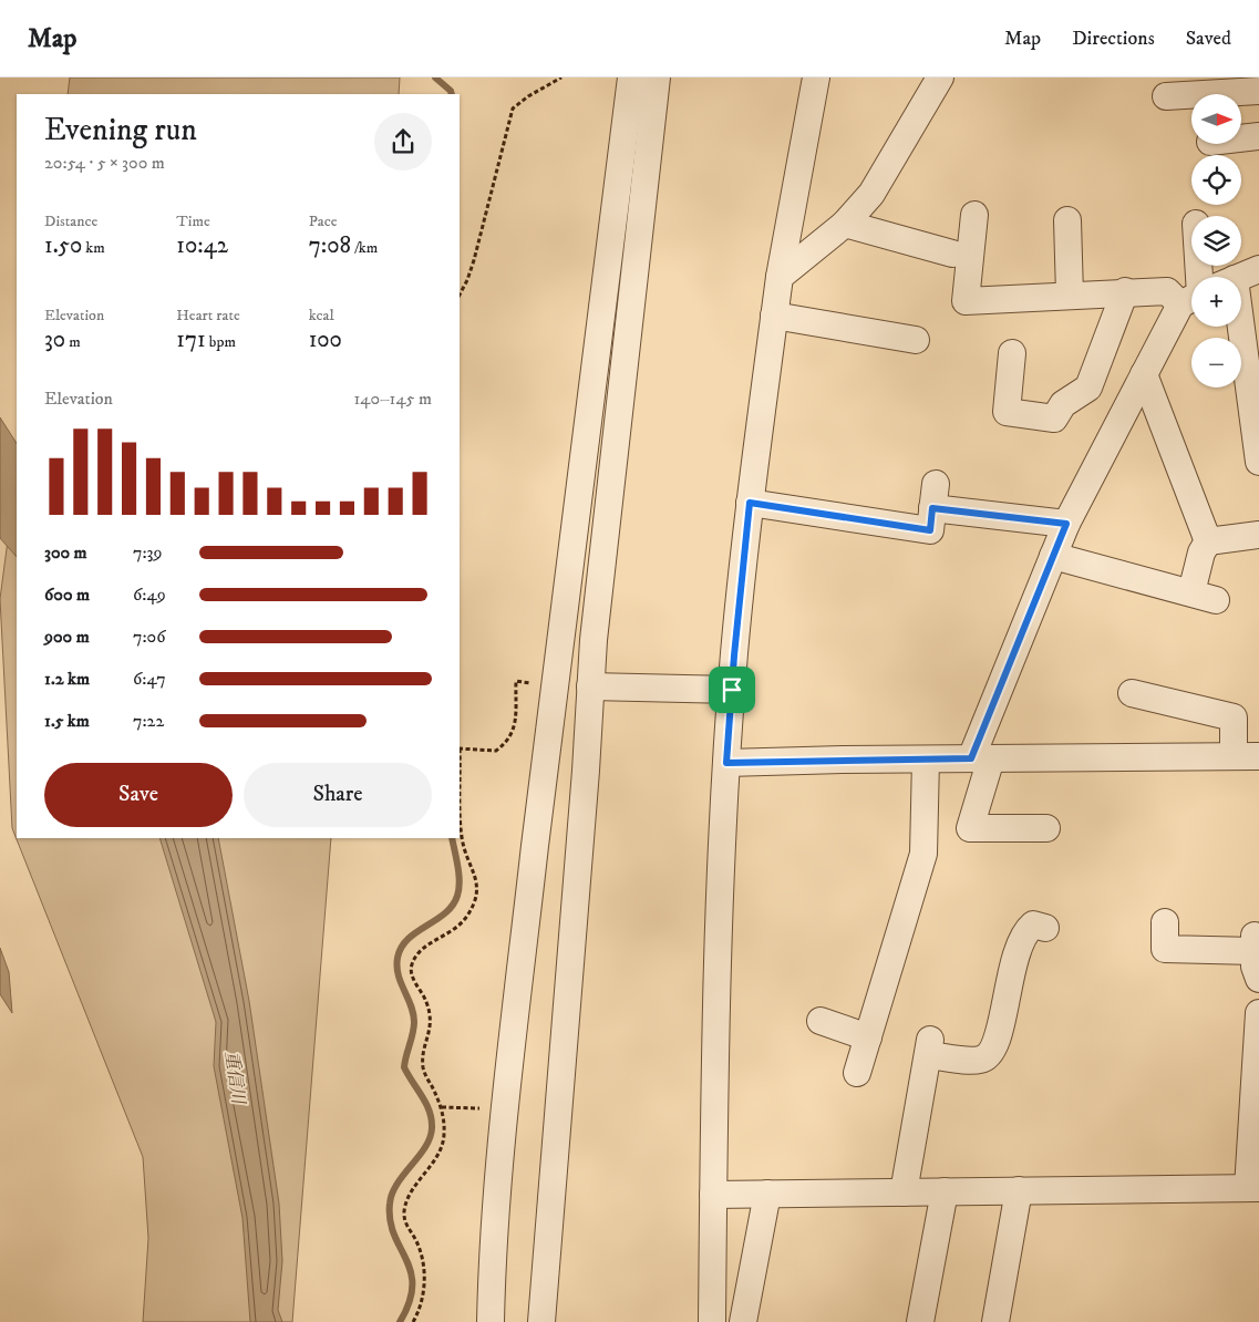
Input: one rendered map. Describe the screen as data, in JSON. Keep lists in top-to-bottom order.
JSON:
{
  "water": ["重信川"],
  "north": "right",
  "page": {
    "header": "Map",
    "nav": ["Map", "Directions", "Saved"],
    "map_buttons": ["+", "−"],
    "heading": ["Evening run", "20:54 · 5 × 300 m"],
    "stats": [
      ["Distance", "1.50 km"],
      ["Time", "10:42"],
      ["Pace", "7:08 /km"],
      ["Elevation", "30 m"],
      ["Heart rate", "171 bpm"],
      ["kcal", "100"]
    ],
    "chart": ["Elevation", "140–145 m"],
    "list": [
      {
        "name": "300 m",
        "note": "7:39"
      },
      {
        "name": "600 m",
        "note": "6:49"
      },
      {
        "name": "900 m",
        "note": "7:06"
      },
      {
        "name": "1.2 km",
        "note": "6:47"
      },
      {
        "name": "1.5 km",
        "note": "7:22"
      }
    ],
    "buttons": ["Save", "Share"]
  }
}
